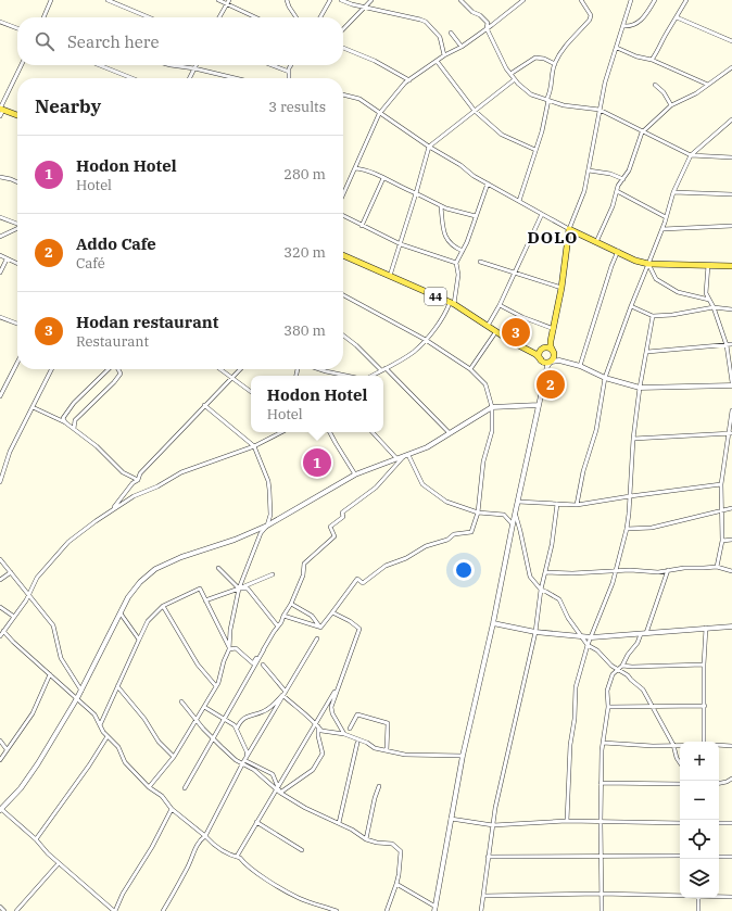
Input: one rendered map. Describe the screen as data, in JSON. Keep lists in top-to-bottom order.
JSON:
{
  "streets": {
    "main road": ["44"]
  },
  "districts": ["DOLO"],
  "page": {
    "search": "Search here",
    "heading": ["Nearby", "3 results"],
    "list": [
      {
        "mark": "1",
        "name": "Hodon Hotel",
        "note": "Hotel",
        "value": "280 m"
      },
      {
        "mark": "2",
        "name": "Addo Cafe",
        "note": "Café",
        "value": "320 m"
      },
      {
        "mark": "3",
        "name": "Hodan restaurant",
        "note": "Restaurant",
        "value": "380 m"
      }
    ],
    "pins": ["3", "2", "1"],
    "popup": ["Hodon Hotel", "Hotel"],
    "map_buttons": ["+", "−"]
  }
}
